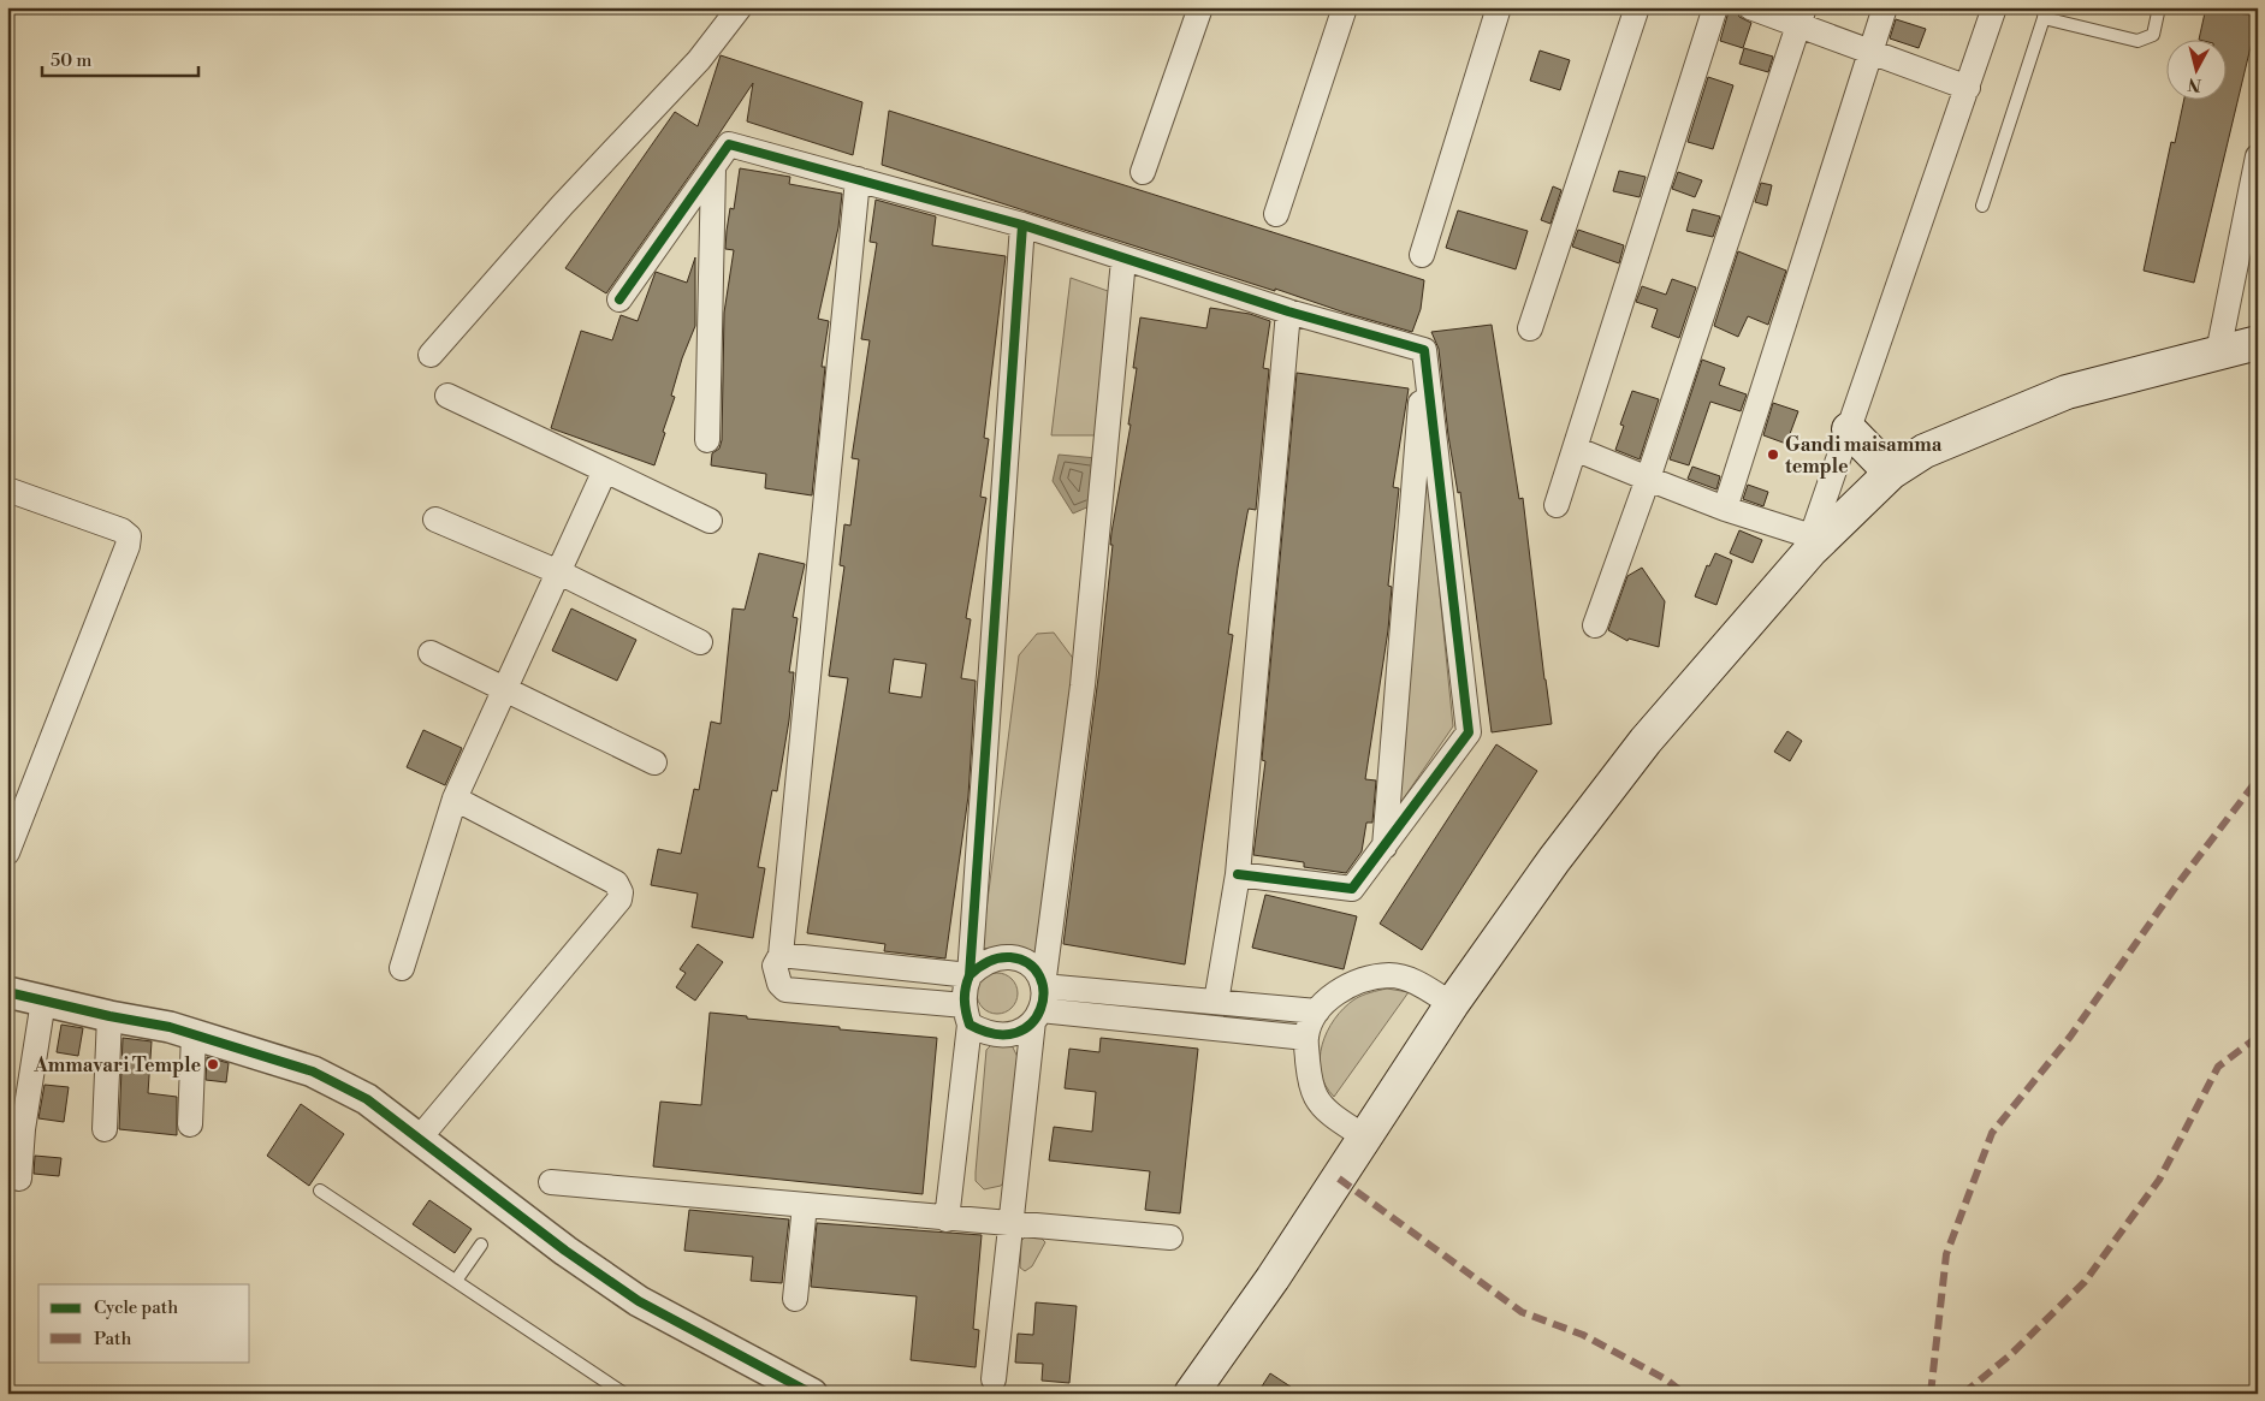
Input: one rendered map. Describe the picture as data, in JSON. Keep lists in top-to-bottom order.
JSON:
{
  "places": ["Gandi maisamma temple", "Ammavari Temple"],
  "legend": ["Cycle path", "Path"],
  "scale_bar": "50 m",
  "north": "bottom"
}
